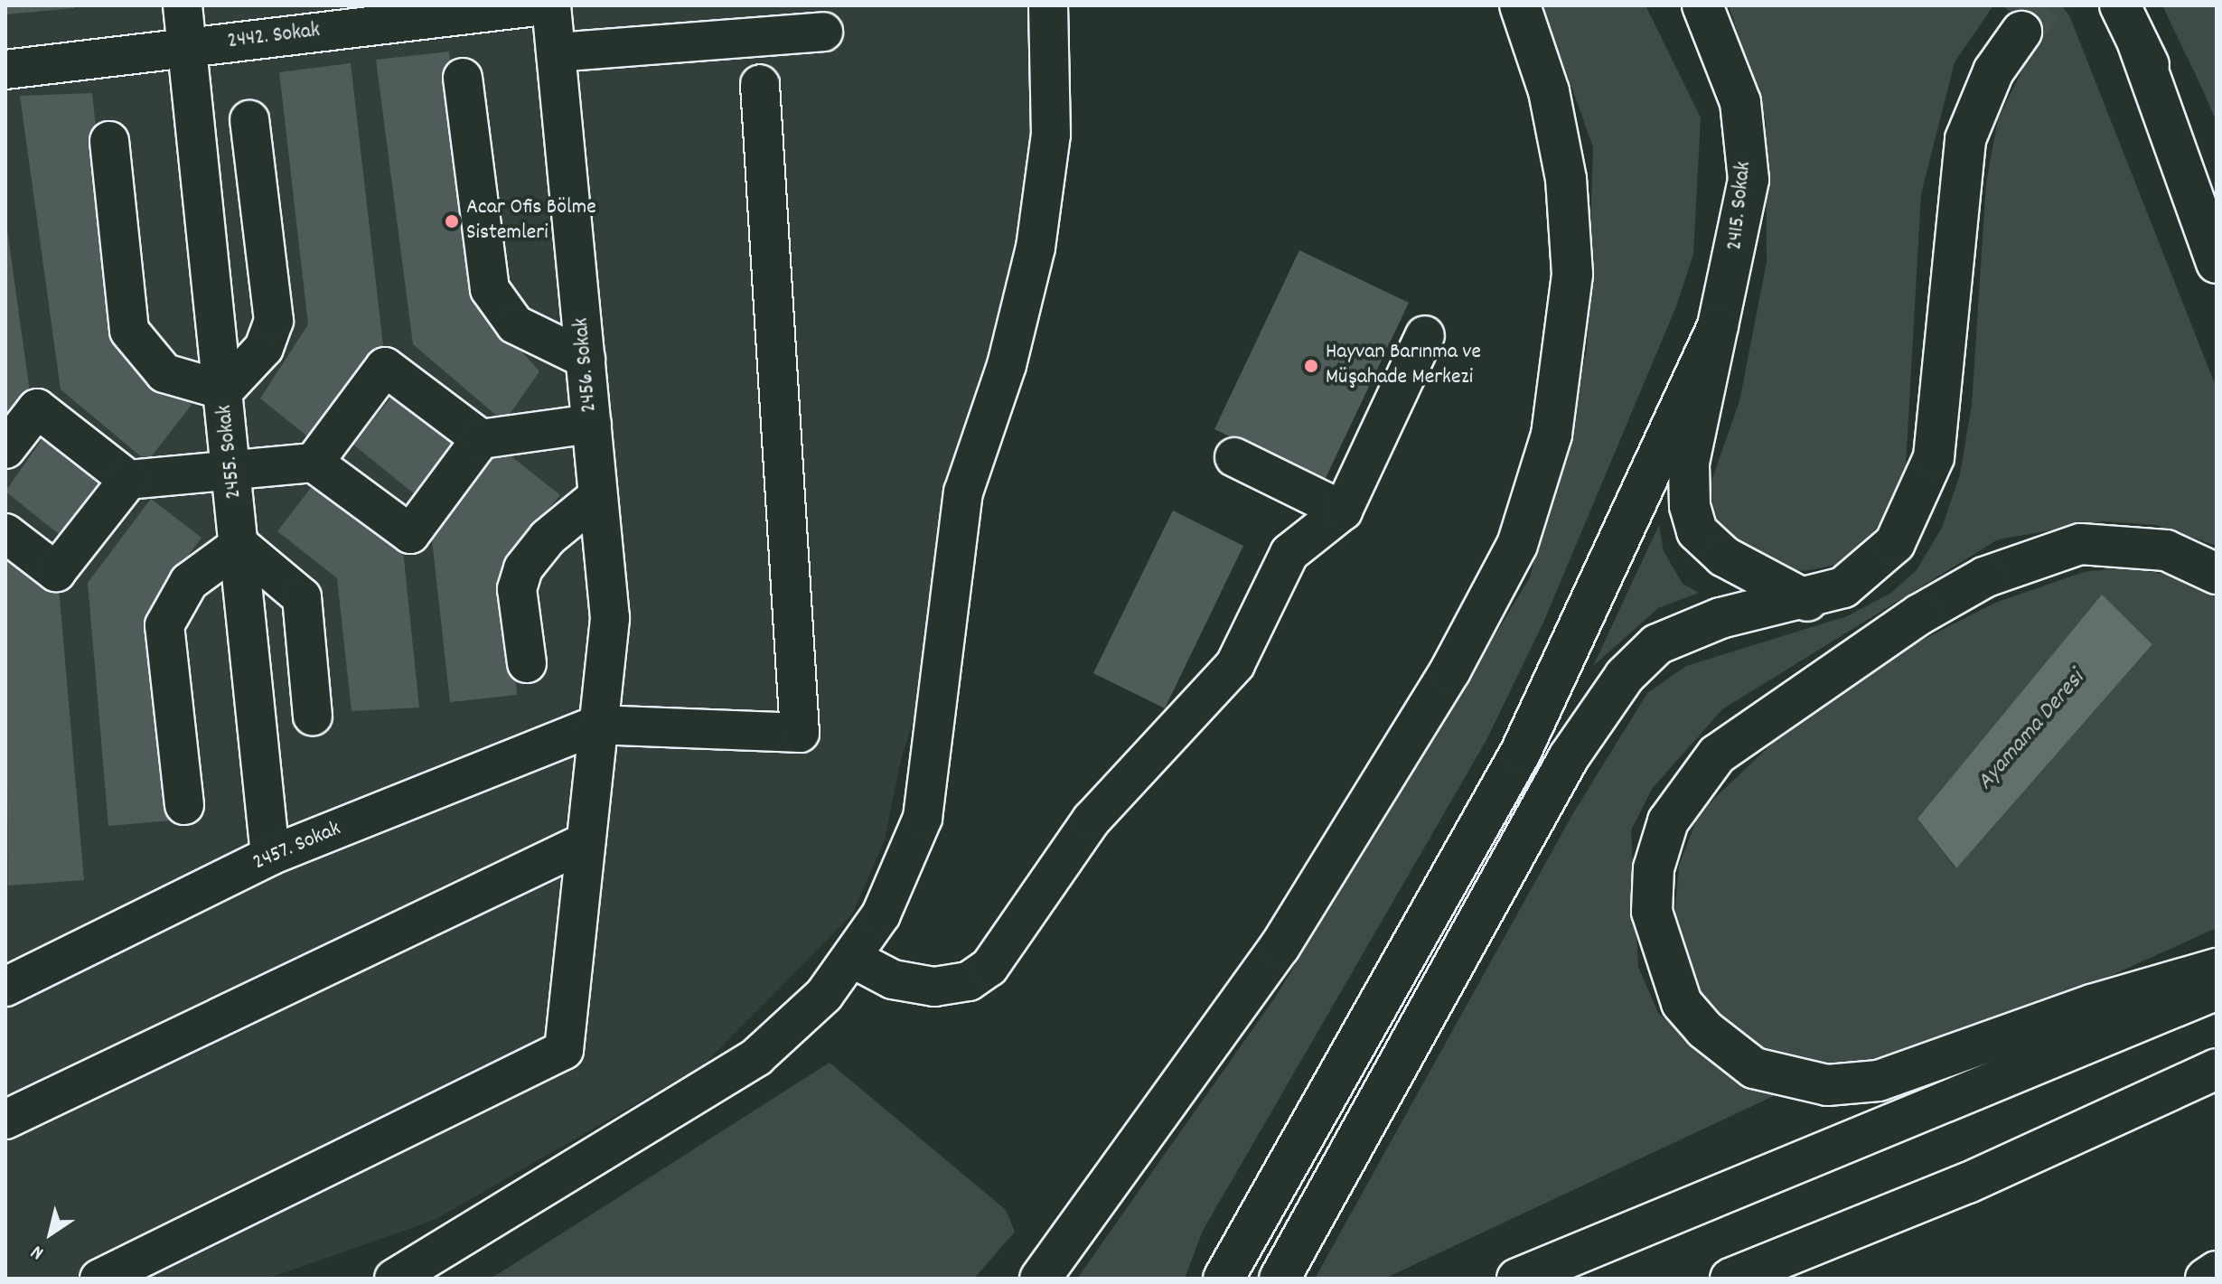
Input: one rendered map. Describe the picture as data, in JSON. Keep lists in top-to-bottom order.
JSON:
{
  "streets": {
    "main road": ["2415. Sokak"],
    "street": [
      "2442. Sokak",
      "2456. Sokak",
      "2455. Sokak",
      "2457. Sokak"
    ]
  },
  "crossings": [
    ["2442. Sokak", "2455. Sokak"],
    ["2456. Sokak", "2457. Sokak"],
    ["2455. Sokak", "2457. Sokak"]
  ],
  "water": ["Ayamama Deresi"],
  "places": ["Acar Ofis Bölme Sistemleri", "Hayvan Barınma ve Müşahade Merkezi"],
  "north": "bottom left"
}
